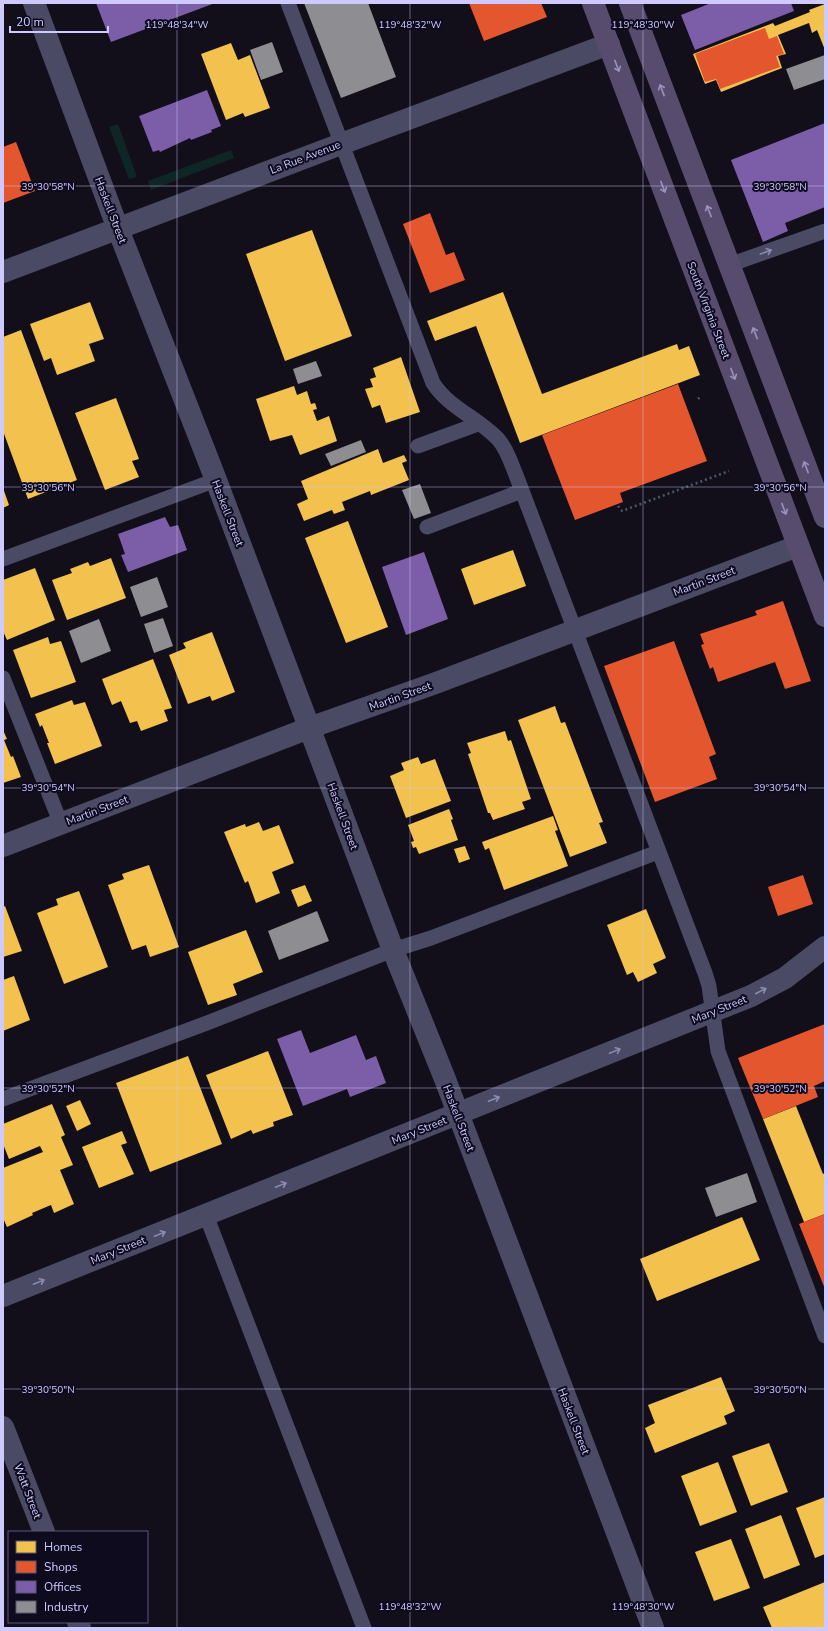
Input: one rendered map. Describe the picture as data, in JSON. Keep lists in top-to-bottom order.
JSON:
{
  "streets": {
    "main road": ["South Virginia Street"],
    "street": [
      "La Rue Avenue",
      "Haskell Street",
      "Martin Street",
      "Mary Street",
      "Watt Street"
    ]
  },
  "crossings": [
    ["La Rue Avenue", "Haskell Street"],
    ["La Rue Avenue", "South Virginia Street"],
    ["Haskell Street", "Martin Street"],
    ["Haskell Street", "Mary Street"],
    ["South Virginia Street", "Martin Street"]
  ],
  "one_way": ["Mary Street"],
  "legend": [
    "Homes",
    "Shops",
    "Offices",
    "Industry"
  ],
  "scale_bar": "20 m",
  "coordinates": [
    "119°48'34\"W",
    "119°48'32\"W",
    "119°48'30\"W",
    "39°30'58\"N",
    "39°30'56\"N",
    "39°30'54\"N",
    "39°30'52\"N",
    "39°30'50\"N"
  ]
}
